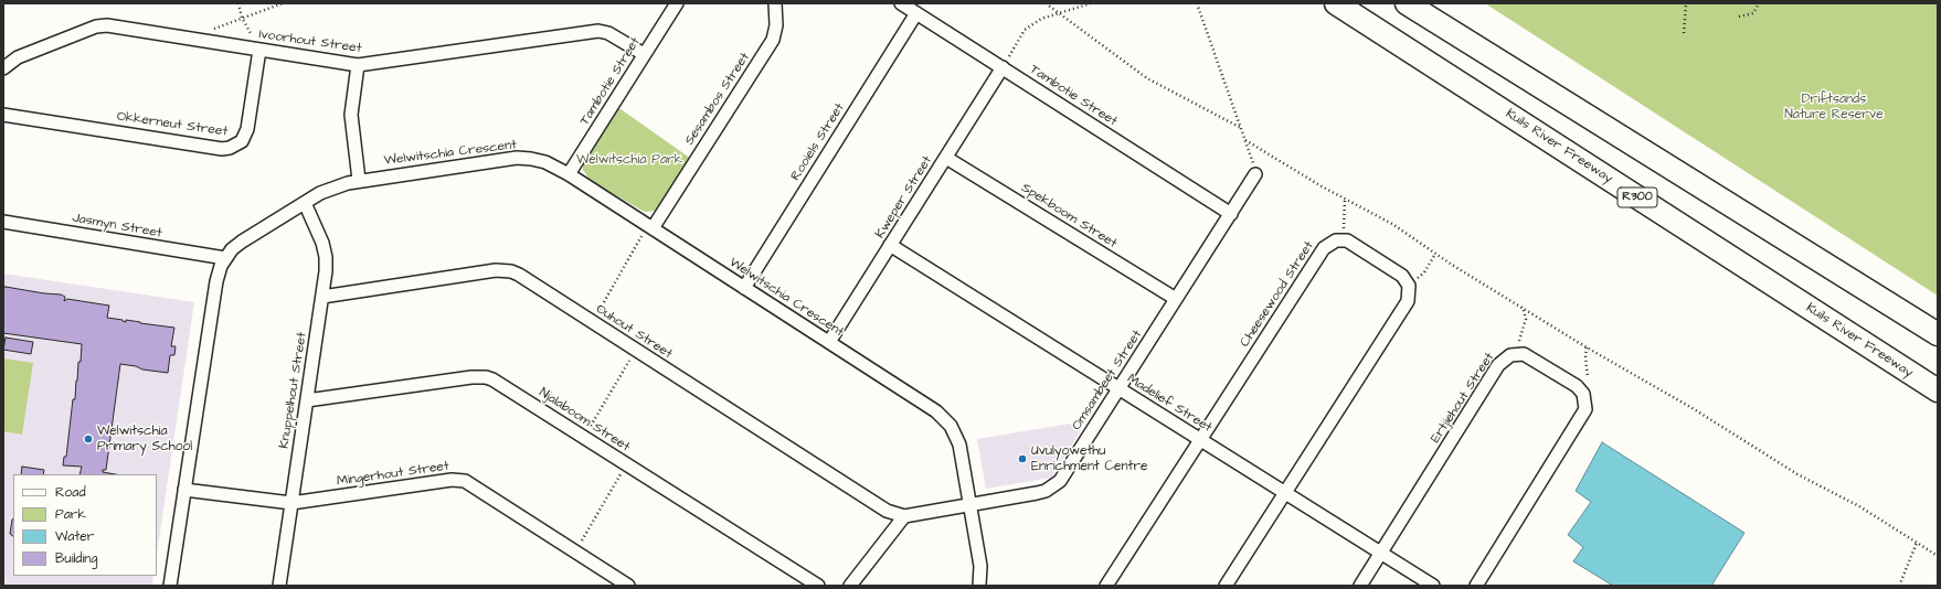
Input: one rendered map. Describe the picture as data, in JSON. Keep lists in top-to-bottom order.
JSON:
{
  "streets": {
    "highway": ["Kuils River Freeway", "R300"],
    "street": [
      "Ivoorhout Street",
      "Tambotie Street",
      "Sesambos Street",
      "Okkerneut Street",
      "Rooiels Street",
      "Welwitschia Crescent",
      "Kweper Street",
      "Spekboom Street",
      "Jasmyn Street",
      "Cheesewood Street",
      "Ouhout Street",
      "Omsambeet Street",
      "Knuppelhout Street",
      "Ertjiehout Street",
      "Madelief Street",
      "Njalaboom Street",
      "Mingerhout Street"
    ]
  },
  "crossings": [
    ["Ivoorhout Street", "Tambotie Street"],
    ["Ivoorhout Street", "Okkerneut Street"],
    ["Tambotie Street", "Rooiels Street"],
    ["Tambotie Street", "Welwitschia Crescent"],
    ["Tambotie Street", "Kweper Street"],
    ["Tambotie Street", "Omsambeet Street"],
    ["Sesambos Street", "Welwitschia Crescent"],
    ["Rooiels Street", "Welwitschia Crescent"],
    ["Welwitschia Crescent", "Kweper Street"],
    ["Welwitschia Crescent", "Jasmyn Street"],
    ["Welwitschia Crescent", "Omsambeet Street"],
    ["Welwitschia Crescent", "Knuppelhout Street"],
    ["Welwitschia Crescent", "Mingerhout Street"],
    ["Kweper Street", "Spekboom Street"],
    ["Kweper Street", "Madelief Street"],
    ["Spekboom Street", "Omsambeet Street"],
    ["Cheesewood Street", "Madelief Street"],
    ["Ouhout Street", "Omsambeet Street"],
    ["Ouhout Street", "Knuppelhout Street"],
    ["Omsambeet Street", "Madelief Street"],
    ["Knuppelhout Street", "Njalaboom Street"],
    ["Knuppelhout Street", "Mingerhout Street"],
    ["Ertjiehout Street", "Madelief Street"]
  ],
  "parks": ["Driftsands Nature Reserve", "Welwitschia Park"],
  "places": ["Welwitschia Primary School", "Uvulyowethu Enrichment Centre"],
  "legend": [
    "Road",
    "Park",
    "Water",
    "Building"
  ]
}
